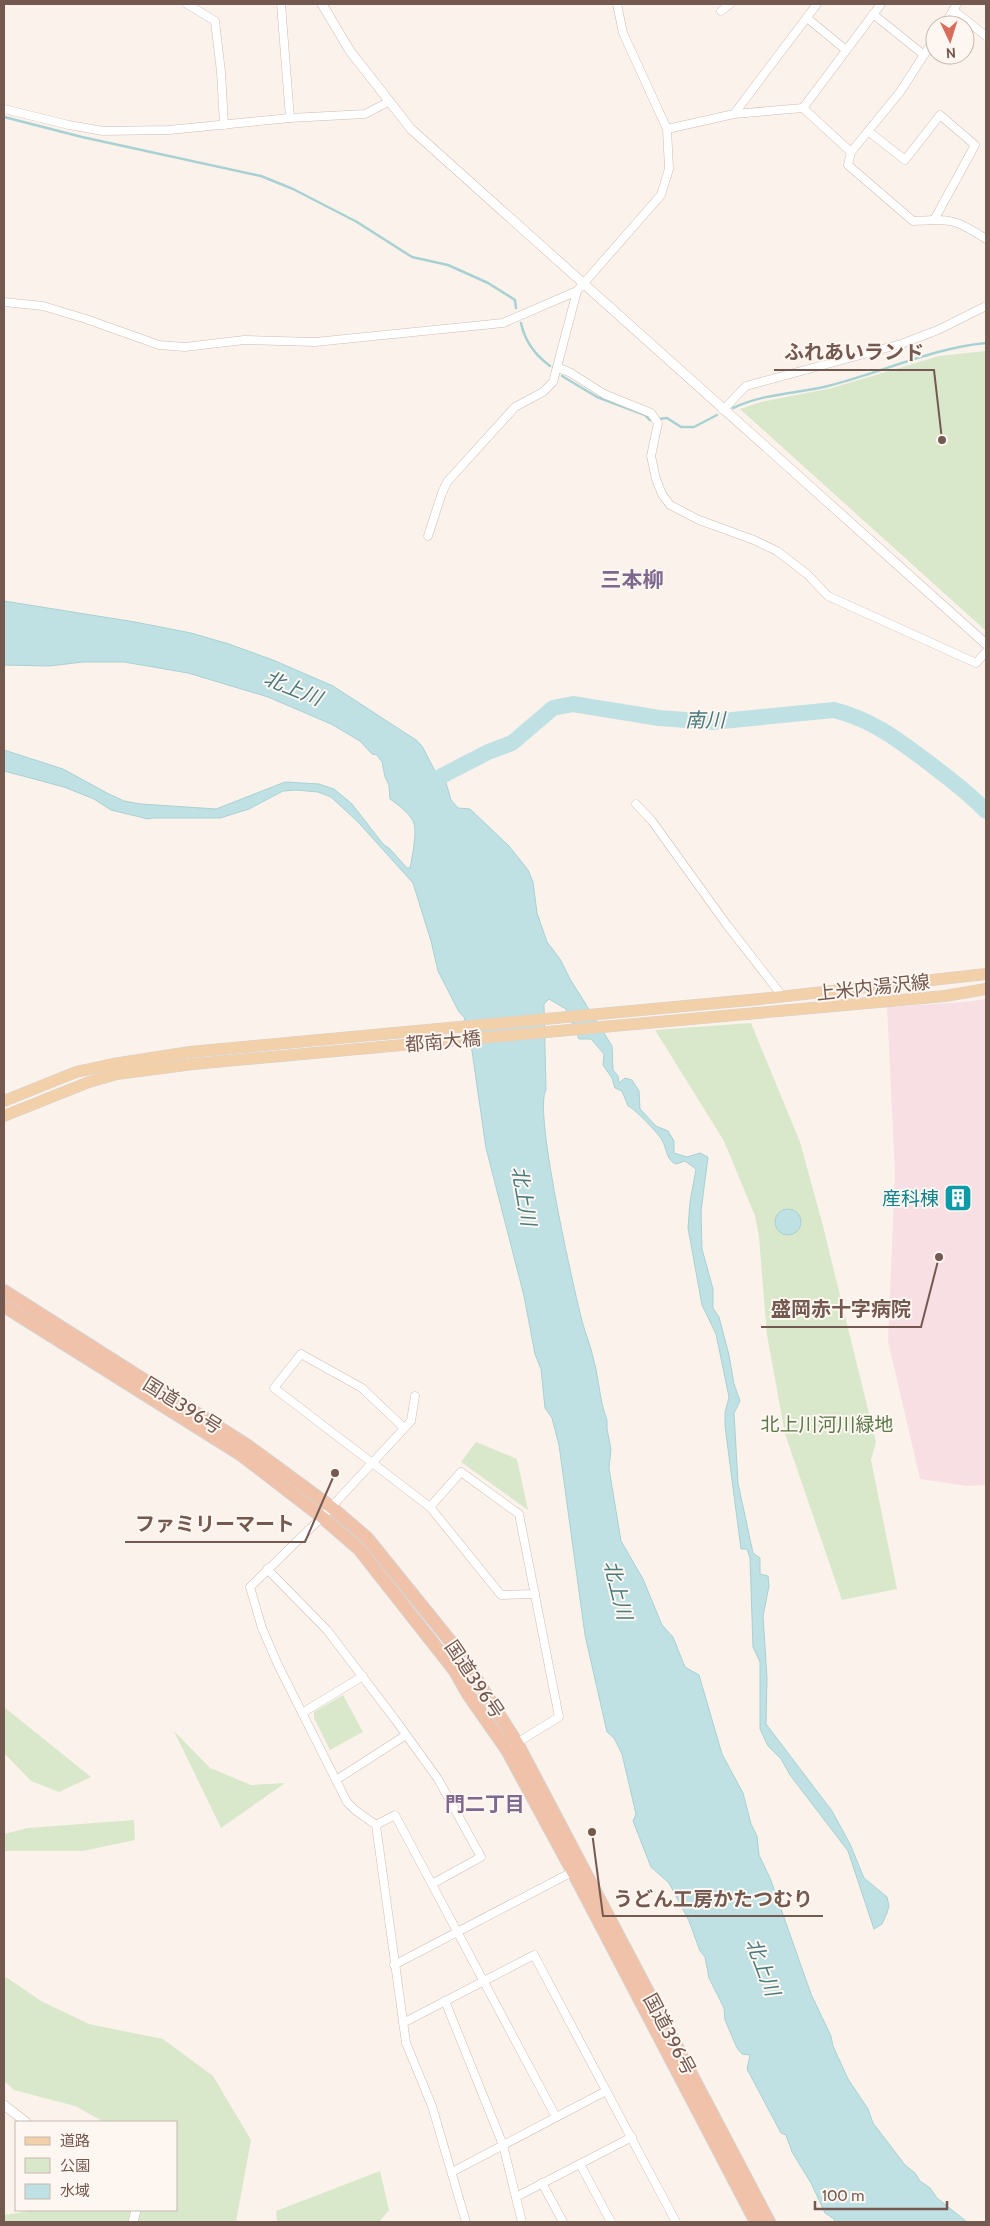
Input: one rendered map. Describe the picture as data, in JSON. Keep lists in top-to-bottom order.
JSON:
{
  "streets": {
    "highway": ["国道396号"],
    "main road": ["上米内湯沢線", "都南大橋"]
  },
  "crossings": [
    ["上米内湯沢線", "都南大橋"]
  ],
  "districts": ["三本柳", "門二丁目"],
  "water": ["北上川", "南川"],
  "parks": ["北上川河川緑地"],
  "places": {
    "other": [
      "ふれあいランド",
      "盛岡赤十字病院",
      "ファミリーマート",
      "うどん工房かたつむり"
    ],
    "building": ["産科棟"]
  },
  "legend": ["道路", "公園", "水域"],
  "scale_bar": "100 m",
  "north": "bottom"
}
